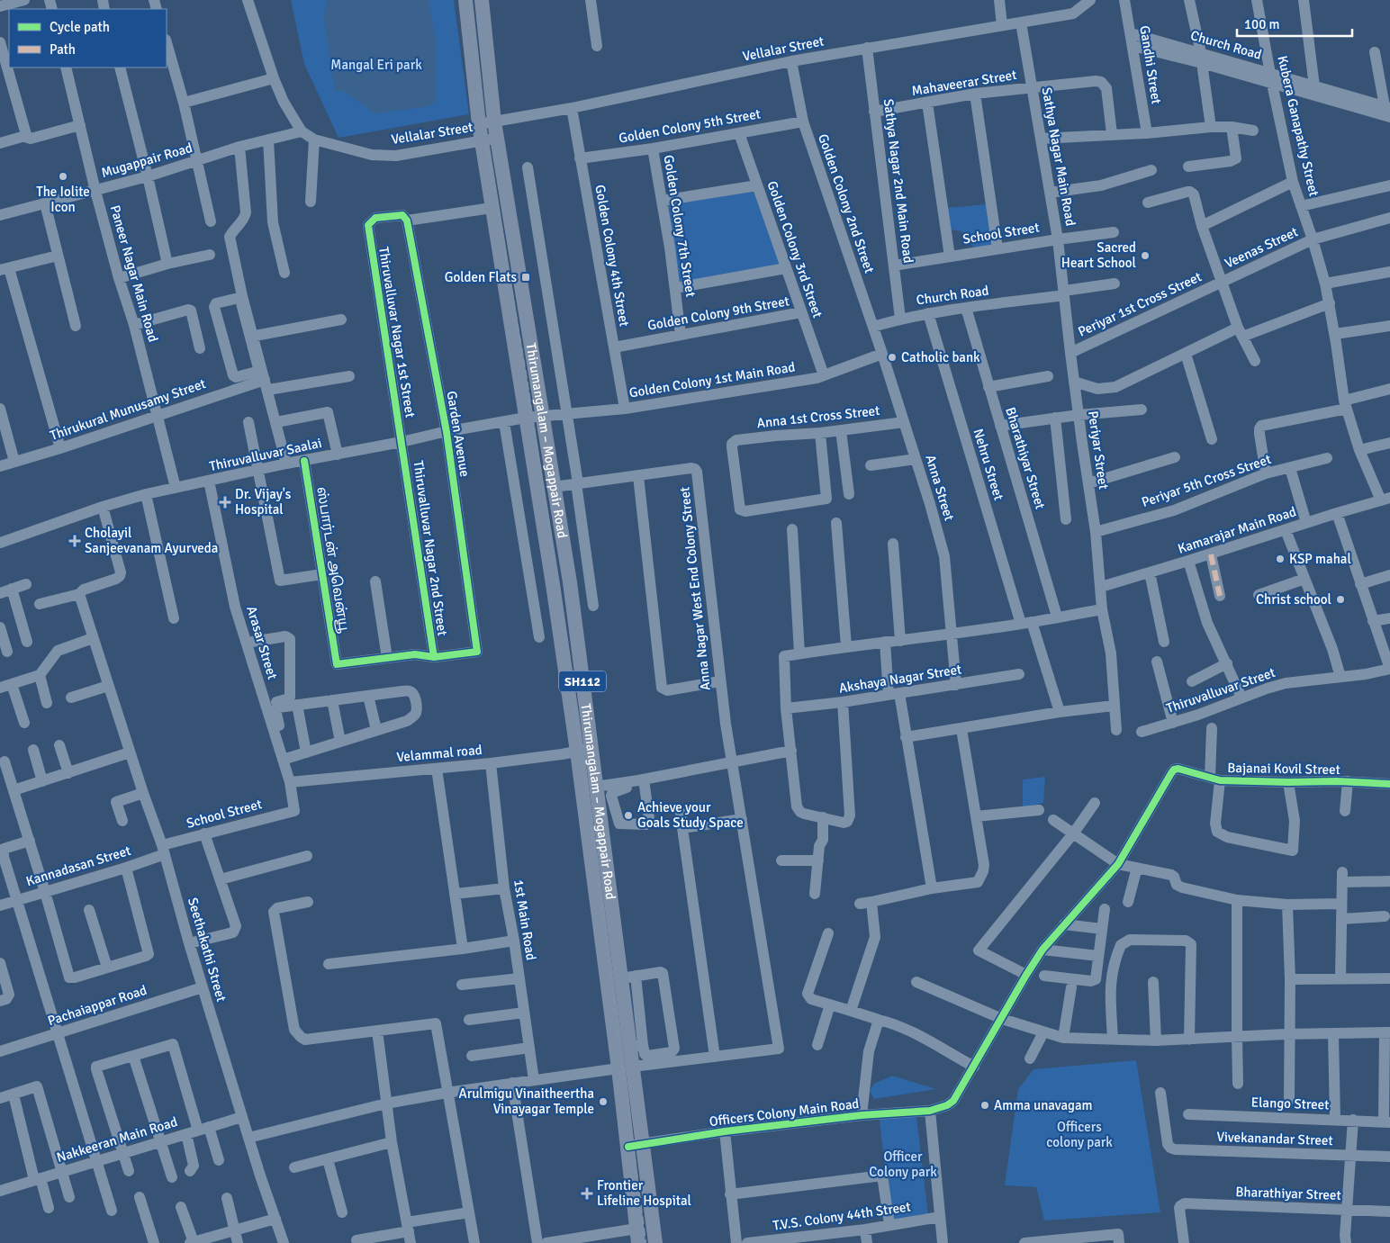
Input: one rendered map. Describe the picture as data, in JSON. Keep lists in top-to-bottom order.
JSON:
{
  "streets": {
    "main road": ["Thirumangalam – Mogappair Road", "SH112"],
    "street": [
      "Church Road",
      "Vellalar Street",
      "Gandhi Street",
      "Mahaveerar Street",
      "Golden Colony 5th Street",
      "Kubera Ganapathy Street",
      "Sathya Nagar Main Road",
      "Mugappair Road",
      "Sathya Nagar 2nd Main Road",
      "Golden Colony 2nd Street",
      "Golden Colony 7th Street",
      "School Street",
      "Veenas Street",
      "Golden Colony 3rd Street",
      "Golden Colony 4th Street",
      "Paneer Nagar Main Road",
      "Periyar 1st Cross Street",
      "Golden Colony 9th Street",
      "Thiruvalluvar Nagar 1st Street",
      "Golden Colony 1st Main Road",
      "Thirukural Munusamy Street",
      "Anna 1st Cross Street",
      "Garden Avenue",
      "Periyar Street",
      "Thiruvalluvar Saalai",
      "Bharathiyar Street",
      "Nehru Street",
      "Periyar 5th Cross Street",
      "Anna Street",
      "Kamarajar Main Road",
      "Thiruvalluvar Nagar 2nd Street",
      "ஸ்பார்டன் அவென்யூ",
      "Anna Nagar West End Colony Street",
      "Arasar Street",
      "Akshaya Nagar Street",
      "Thiruvalluvar Street",
      "Velammal road",
      "Bajanai Kovil Street",
      "Kannadasan Street",
      "1st Main Road",
      "Seethakathi Street",
      "Pachaiappar Road",
      "Elango Street",
      "Officers Colony Main Road",
      "Vivekanandar Street",
      "Nakkeeran Main Road",
      "T.V.S. Colony 44th Street"
    ]
  },
  "crossings": [
    ["Church Road", "Gandhi Street"],
    ["Church Road", "Kubera Ganapathy Street"],
    ["Church Road", "Sathya Nagar Main Road"],
    ["Church Road", "Sathya Nagar 2nd Main Road"],
    ["Church Road", "Golden Colony 2nd Street"],
    ["Church Road", "Periyar Street"],
    ["Church Road", "Bharathiyar Street"],
    ["Church Road", "Nehru Street"],
    ["Vellalar Street", "Sathya Nagar Main Road"],
    ["Vellalar Street", "Mugappair Road"],
    ["Vellalar Street", "Sathya Nagar 2nd Main Road"],
    ["Vellalar Street", "Golden Colony 2nd Street"],
    ["Vellalar Street", "Golden Colony 4th Street"],
    ["Vellalar Street", "Thirumangalam – Mogappair Road"],
    ["Mahaveerar Street", "Sathya Nagar Main Road"],
    ["Mahaveerar Street", "Sathya Nagar 2nd Main Road"],
    ["Golden Colony 5th Street", "Golden Colony 2nd Street"],
    ["Golden Colony 5th Street", "Golden Colony 7th Street"],
    ["Golden Colony 5th Street", "Golden Colony 3rd Street"],
    ["Golden Colony 5th Street", "Golden Colony 4th Street"],
    ["Kubera Ganapathy Street", "Veenas Street"],
    ["Kubera Ganapathy Street", "Kamarajar Main Road"],
    ["Sathya Nagar Main Road", "School Street"],
    ["Sathya Nagar Main Road", "Periyar Street"],
    ["Mugappair Road", "Paneer Nagar Main Road"],
    ["Sathya Nagar 2nd Main Road", "School Street"],
    ["Golden Colony 2nd Street", "Golden Colony 1st Main Road"],
    ["Golden Colony 2nd Street", "Anna Street"],
    ["Golden Colony 7th Street", "Golden Colony 9th Street"],
    ["School Street", "Arasar Street"],
    ["School Street", "Kannadasan Street"],
    ["School Street", "Seethakathi Street"],
    ["Veenas Street", "Periyar 1st Cross Street"],
    ["Golden Colony 3rd Street", "Golden Colony 9th Street"],
    ["Golden Colony 3rd Street", "Golden Colony 1st Main Road"],
    ["Golden Colony 4th Street", "Golden Colony 9th Street"],
    ["Golden Colony 4th Street", "Golden Colony 1st Main Road"],
    ["Paneer Nagar Main Road", "Thirukural Munusamy Street"],
    ["Paneer Nagar Main Road", "Thiruvalluvar Saalai"],
    ["Periyar 1st Cross Street", "Periyar Street"],
    ["Thiruvalluvar Nagar 1st Street", "Garden Avenue"],
    ["Thiruvalluvar Nagar 1st Street", "Thiruvalluvar Saalai"],
    ["Thiruvalluvar Nagar 1st Street", "Thiruvalluvar Nagar 2nd Street"],
    ["Golden Colony 1st Main Road", "Thirumangalam – Mogappair Road"],
    ["Golden Colony 1st Main Road", "Thiruvalluvar Saalai"],
    ["Golden Colony 1st Main Road", "Anna Street"],
    ["Anna 1st Cross Street", "Anna Street"],
    ["Garden Avenue", "Thiruvalluvar Saalai"],
    ["Garden Avenue", "Thiruvalluvar Nagar 2nd Street"],
    ["Thirumangalam – Mogappair Road", "Thiruvalluvar Saalai"],
    ["Thirumangalam – Mogappair Road", "Anna Nagar West End Colony Street"],
    ["Thirumangalam – Mogappair Road", "Velammal road"],
    ["Thirumangalam – Mogappair Road", "Officers Colony Main Road"],
    ["Periyar Street", "Periyar 5th Cross Street"],
    ["Periyar Street", "Kamarajar Main Road"],
    ["Thiruvalluvar Saalai", "Thiruvalluvar Nagar 2nd Street"],
    ["Thiruvalluvar Saalai", "ஸ்பார்டன் அவென்யூ"],
    ["Thiruvalluvar Saalai", "Arasar Street"],
    ["Anna Street", "Akshaya Nagar Street"],
    ["Anna Nagar West End Colony Street", "1st Main Road"],
    ["Anna Nagar West End Colony Street", "Seethakathi Street"],
    ["Arasar Street", "Velammal road"],
    ["Velammal road", "1st Main Road"],
    ["Bajanai Kovil Street", "Officers Colony Main Road"],
    ["Kannadasan Street", "Seethakathi Street"],
    ["Seethakathi Street", "Pachaiappar Road"],
    ["Seethakathi Street", "Nakkeeran Main Road"]
  ],
  "parks": ["Mangal Eri park", "Officers colony park", "Officer Colony park"],
  "places": {
    "other": [
      "The Iolite Icon",
      "Sacred Heart School",
      "Catholic bank",
      "KSP mahal",
      "Christ school",
      "Achieve your Goals Study Space",
      "Arulmigu Vinaitheertha Vinayagar Temple",
      "Amma unavagam"
    ],
    "transit": ["Golden Flats"],
    "health": ["Dr. Vijay's Hospital", "Cholayil Sanjeevanam Ayurveda", "Frontier Lifeline Hospital"]
  },
  "legend": ["Cycle path", "Path"],
  "scale_bar": "100 m"
}
